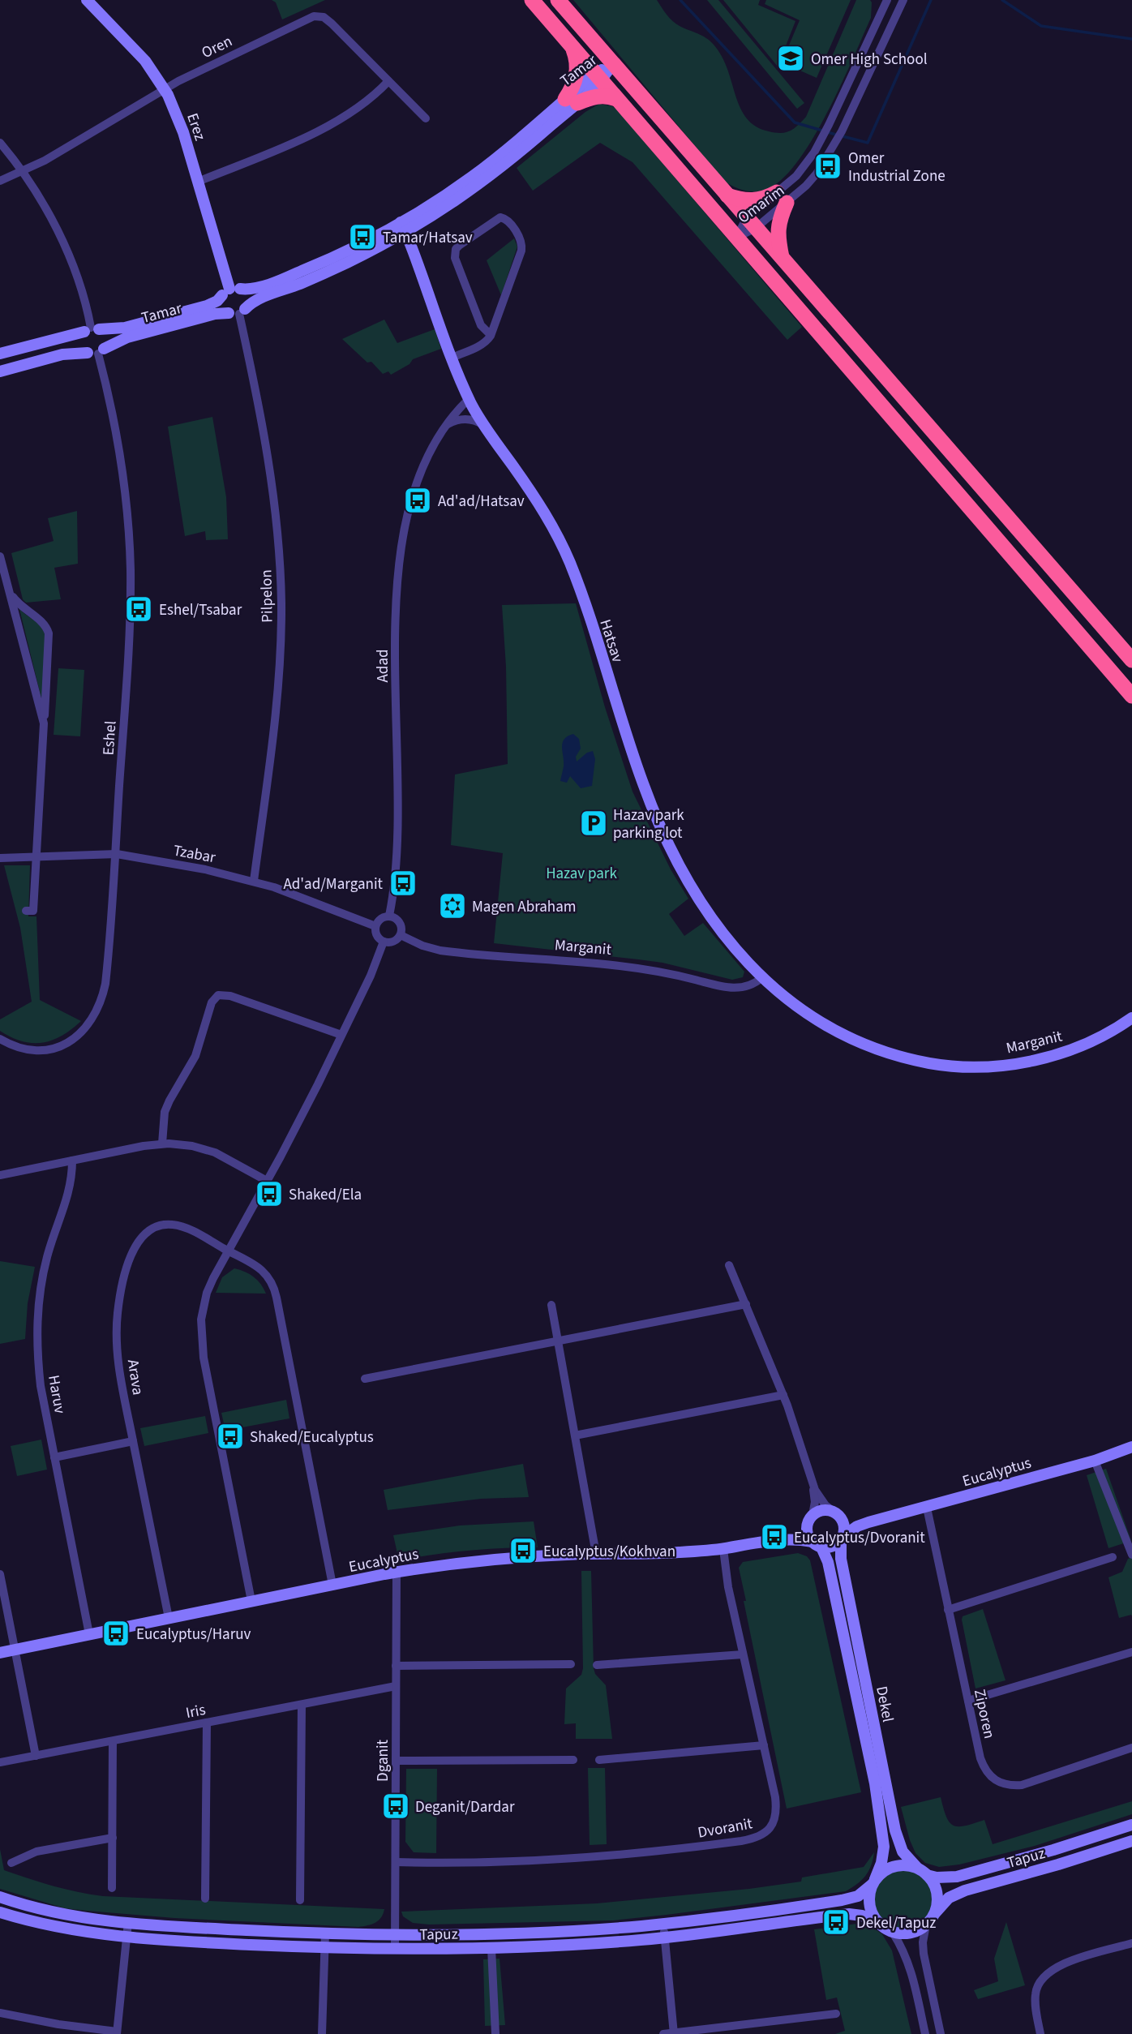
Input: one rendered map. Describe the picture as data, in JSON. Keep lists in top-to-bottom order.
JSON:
{
  "streets": {
    "street": [
      "Oren",
      "Tamar",
      "Erez",
      "Omarim",
      "Pilpelon",
      "Hatsav",
      "Adad",
      "Eshel",
      "Tzabar",
      "Marganit",
      "Arava",
      "Haruv",
      "Eucalyptus",
      "Dekel",
      "Iris",
      "Ziporen",
      "Dganit",
      "Dvoranit",
      "Tapuz"
    ]
  },
  "crossings": [
    ["Oren", "Erez"],
    ["Tamar", "Erez"],
    ["Tamar", "Pilpelon"],
    ["Tamar", "Hatsav"],
    ["Tamar", "Eshel"],
    ["Pilpelon", "Tzabar"],
    ["Hatsav", "Adad"],
    ["Hatsav", "Marganit"],
    ["Adad", "Tzabar"],
    ["Adad", "Marganit"],
    ["Eshel", "Tzabar"],
    ["Tzabar", "Marganit"],
    ["Arava", "Eucalyptus"],
    ["Haruv", "Eucalyptus"],
    ["Eucalyptus", "Dekel"],
    ["Eucalyptus", "Ziporen"],
    ["Eucalyptus", "Dganit"],
    ["Eucalyptus", "Dvoranit"],
    ["Dekel", "Tapuz"],
    ["Iris", "Dganit"],
    ["Dganit", "Dvoranit"],
    ["Dganit", "Tapuz"]
  ],
  "parks": ["Hazav park"],
  "places": {
    "school or university": ["Omer High School"],
    "bus stop": [
      "Omer Industrial Zone",
      "Tamar/Hatsav",
      "Ad'ad/Hatsav",
      "Eshel/Tsabar",
      "Ad'ad/Marganit",
      "Shaked/Ela",
      "Shaked/Eucalyptus",
      "Eucalyptus/Dvoranit",
      "Eucalyptus/Kokhvan",
      "Eucalyptus/Haruv",
      "Deganit/Dardar",
      "Dekel/Tapuz"
    ],
    "parking": ["Hazav park parking lot"],
    "synagogue": ["Magen Abraham"]
  }
}
